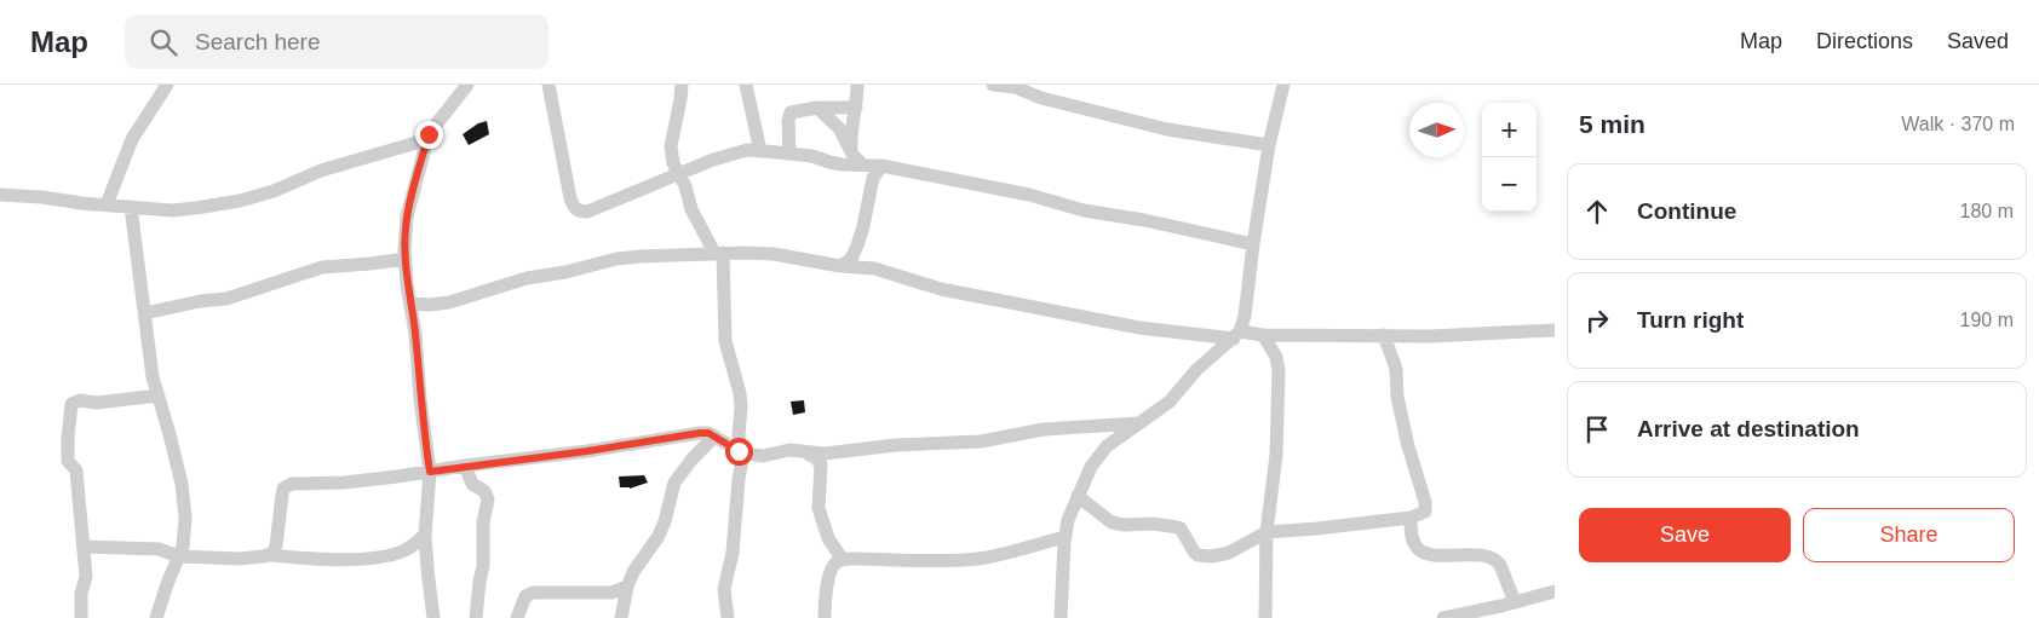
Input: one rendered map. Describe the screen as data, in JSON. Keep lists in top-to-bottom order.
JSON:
{
  "north": "right",
  "page": {
    "header": "Map",
    "search": "Search here",
    "nav": ["Map", "Directions", "Saved"],
    "heading": ["5 min", "Walk · 370 m"],
    "map_buttons": ["+", "−"],
    "list": [
      ["Continue", "180 m"],
      ["Turn right", "190 m"],
      "Arrive at destination"
    ],
    "buttons": ["Save", "Share"]
  }
}
